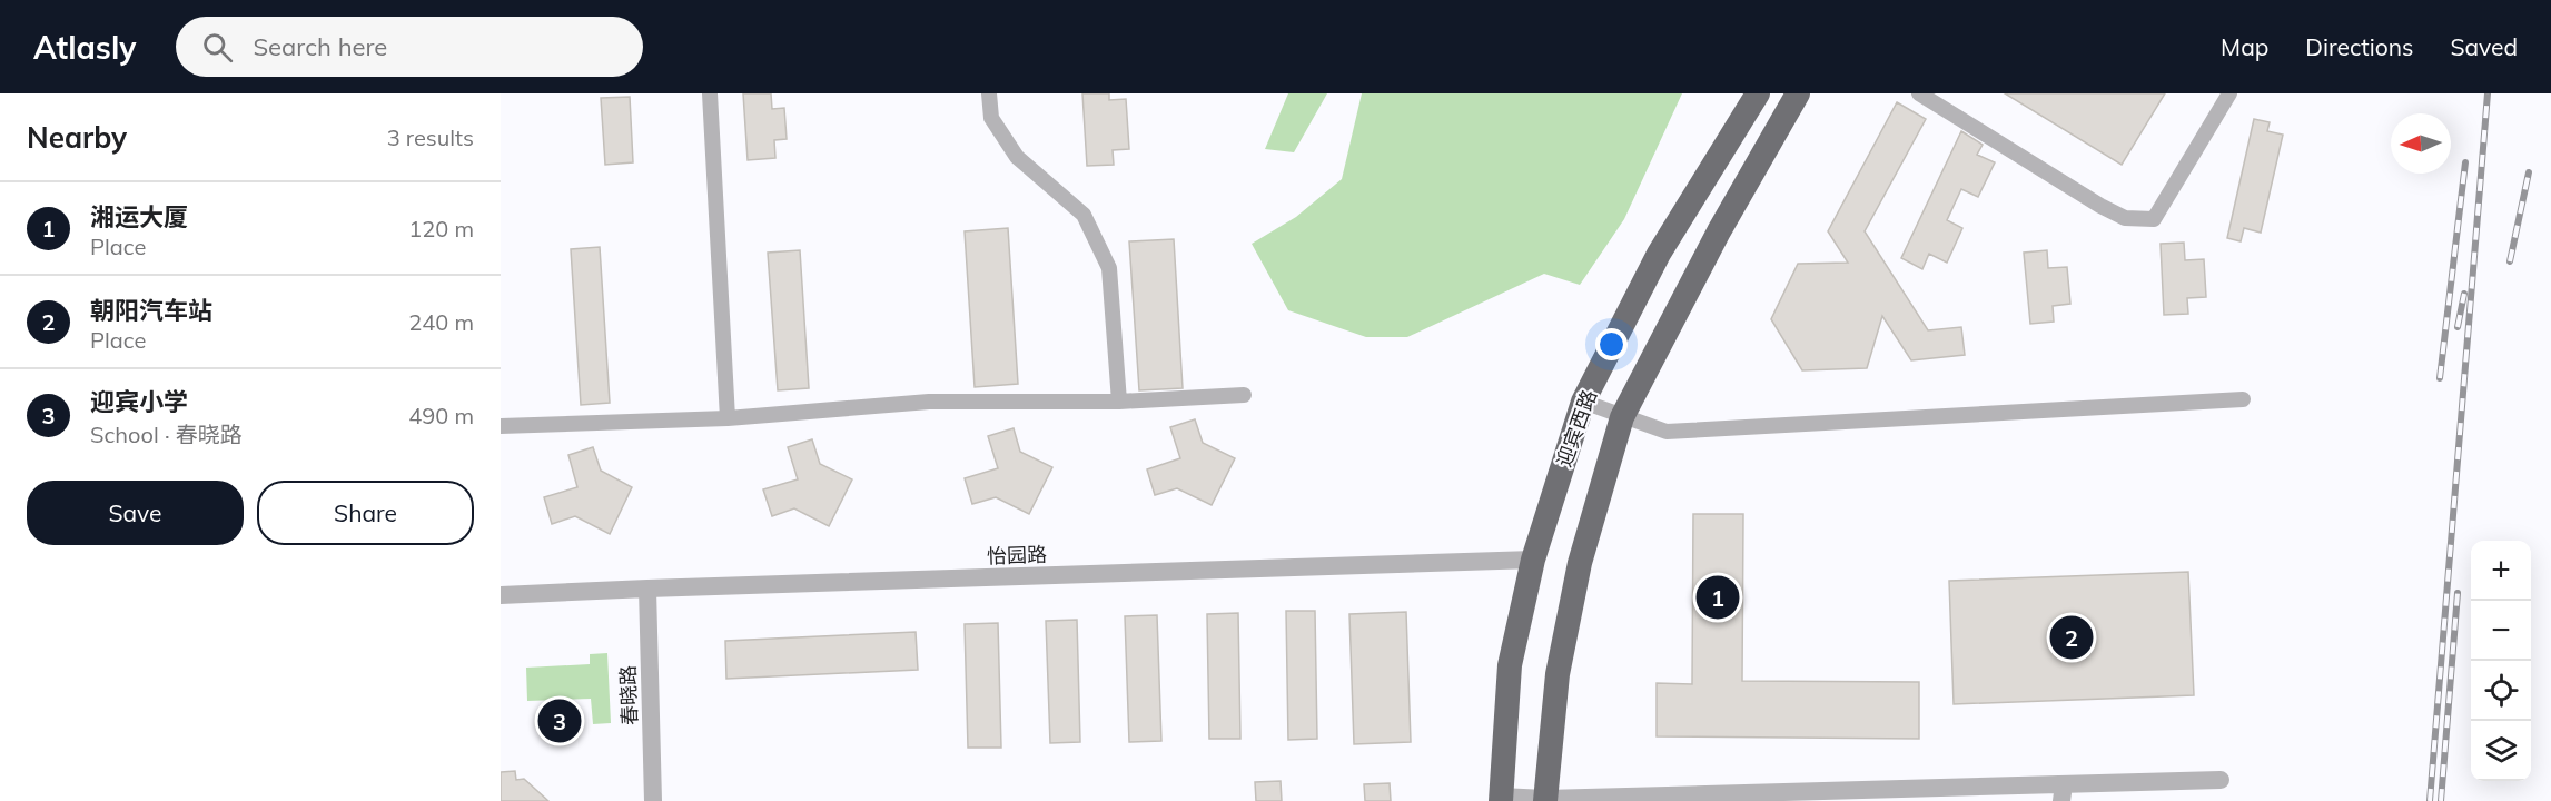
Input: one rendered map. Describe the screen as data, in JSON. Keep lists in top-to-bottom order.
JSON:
{
  "streets": {
    "highway": ["迎宾西路"],
    "street": ["怡园路", "春晓路"]
  },
  "crossings": [
    ["迎宾西路", "怡园路"],
    ["怡园路", "春晓路"]
  ],
  "north": "left",
  "page": {
    "header": "Atlasly",
    "search": "Search here",
    "nav": ["Map", "Directions", "Saved"],
    "heading": ["Nearby", "3 results"],
    "list": [
      {
        "mark": "1",
        "name": "湘运大厦",
        "note": "Place",
        "value": "120 m"
      },
      {
        "mark": "2",
        "name": "朝阳汽车站",
        "note": "Place",
        "value": "240 m"
      },
      {
        "mark": "3",
        "name": "迎宾小学",
        "note": "School · 春晓路",
        "value": "490 m"
      }
    ],
    "buttons": ["Save", "Share"],
    "map_buttons": ["+", "−"],
    "pins": ["1", "2", "3"]
  }
}
